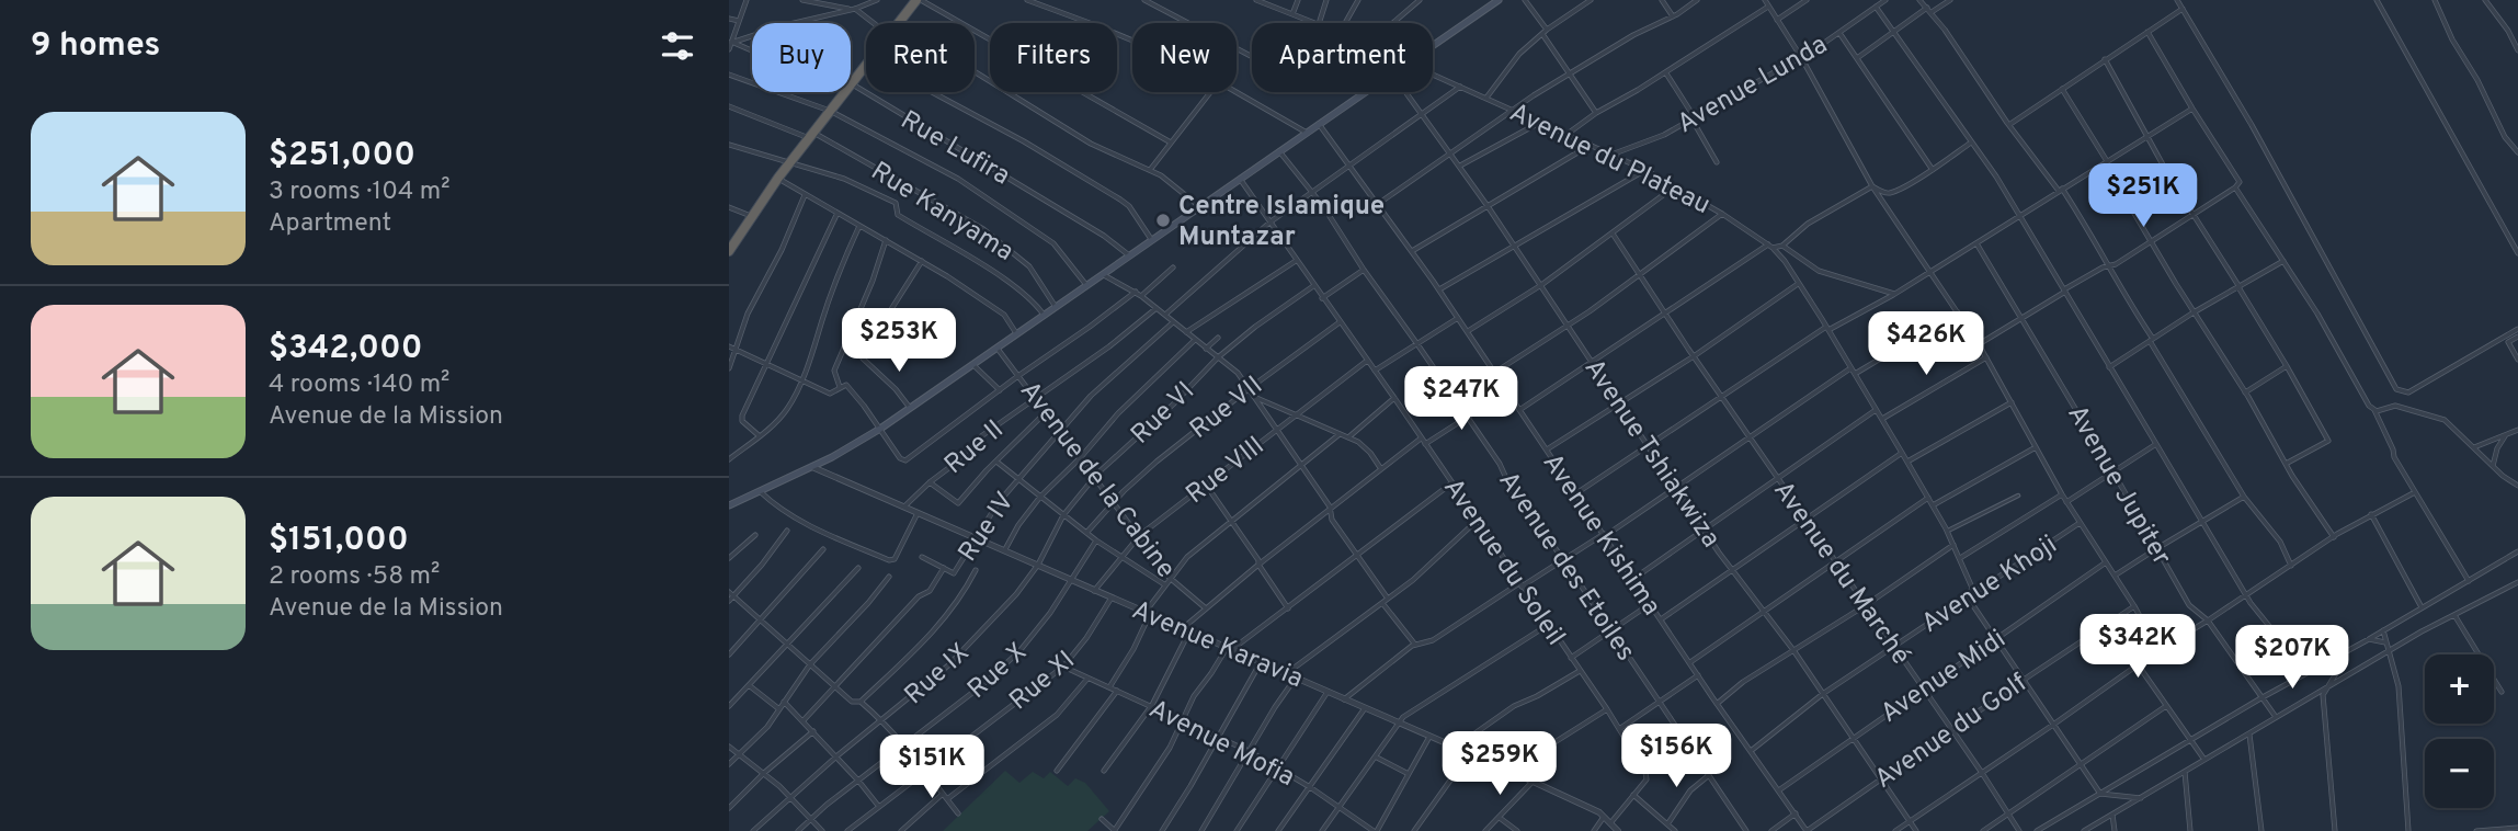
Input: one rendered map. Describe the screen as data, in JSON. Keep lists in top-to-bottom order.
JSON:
{
  "streets": {
    "street": [
      "Avenue Lunda",
      "Rue Lufira",
      "Avenue du Plateau",
      "Rue Kanyama",
      "Rue VII",
      "Rue VI",
      "Rue II",
      "Avenue Tshiakwiza",
      "Rue VIII",
      "Avenue de la Cabine",
      "Avenue Jupiter",
      "Rue IV",
      "Avenue Kishima",
      "Avenue du Soleil",
      "Avenue des Etoiles",
      "Avenue du Marché",
      "Avenue Khoji",
      "Avenue Karavia",
      "Rue X",
      "Rue IX",
      "Avenue Midi",
      "Rue XI",
      "Avenue du Golf",
      "Avenue Mofia"
    ]
  },
  "crossings": [
    ["Avenue Lunda", "Avenue du Plateau"],
    ["Avenue du Plateau", "Avenue Khoji"],
    ["Avenue du Plateau", "Avenue Midi"],
    ["Avenue du Plateau", "Avenue du Golf"],
    ["Rue VII", "Avenue de la Cabine"],
    ["Rue VII", "Avenue du Soleil"],
    ["Rue VI", "Avenue de la Cabine"],
    ["Rue VI", "Avenue du Soleil"],
    ["Rue VI", "Avenue Karavia"],
    ["Rue VI", "Rue IX"],
    ["Rue II", "Avenue de la Cabine"],
    ["Rue II", "Avenue Karavia"],
    ["Avenue Tshiakwiza", "Avenue Khoji"],
    ["Avenue Tshiakwiza", "Avenue Midi"],
    ["Avenue Tshiakwiza", "Avenue du Golf"],
    ["Rue VIII", "Avenue de la Cabine"],
    ["Rue VIII", "Avenue du Soleil"],
    ["Rue VIII", "Avenue Karavia"],
    ["Avenue de la Cabine", "Rue IV"],
    ["Rue IV", "Avenue Karavia"],
    ["Avenue Kishima", "Avenue Khoji"],
    ["Avenue Kishima", "Avenue Midi"],
    ["Avenue Kishima", "Avenue du Golf"],
    ["Avenue du Soleil", "Avenue Karavia"],
    ["Avenue du Marché", "Avenue Khoji"],
    ["Avenue du Marché", "Avenue Midi"],
    ["Avenue du Marché", "Avenue du Golf"],
    ["Avenue Karavia", "Rue X"],
    ["Avenue Karavia", "Rue IX"],
    ["Avenue Karavia", "Rue XI"],
    ["Rue XI", "Avenue Mofia"]
  ],
  "places": ["Centre Islamique Muntazar"],
  "page": {
    "heading": "9 homes",
    "chip": [
      "Buy",
      "Rent",
      "Filters",
      "New",
      "Apartment"
    ],
    "list": [
      {
        "name": "$251,000",
        "note": "3 rooms · 104 m² · Apartment"
      },
      {
        "name": "$342,000",
        "note": "4 rooms · 140 m² · Avenue de la Mission"
      },
      {
        "name": "$151,000",
        "note": "2 rooms · 58 m² · Avenue de la Mission"
      }
    ],
    "price": [
      "$251K",
      "$253K",
      "$426K",
      "$247K",
      "$342K",
      "$207K",
      "$156K",
      "$259K",
      "$151K"
    ],
    "map_buttons": ["+", "−"]
  }
}
